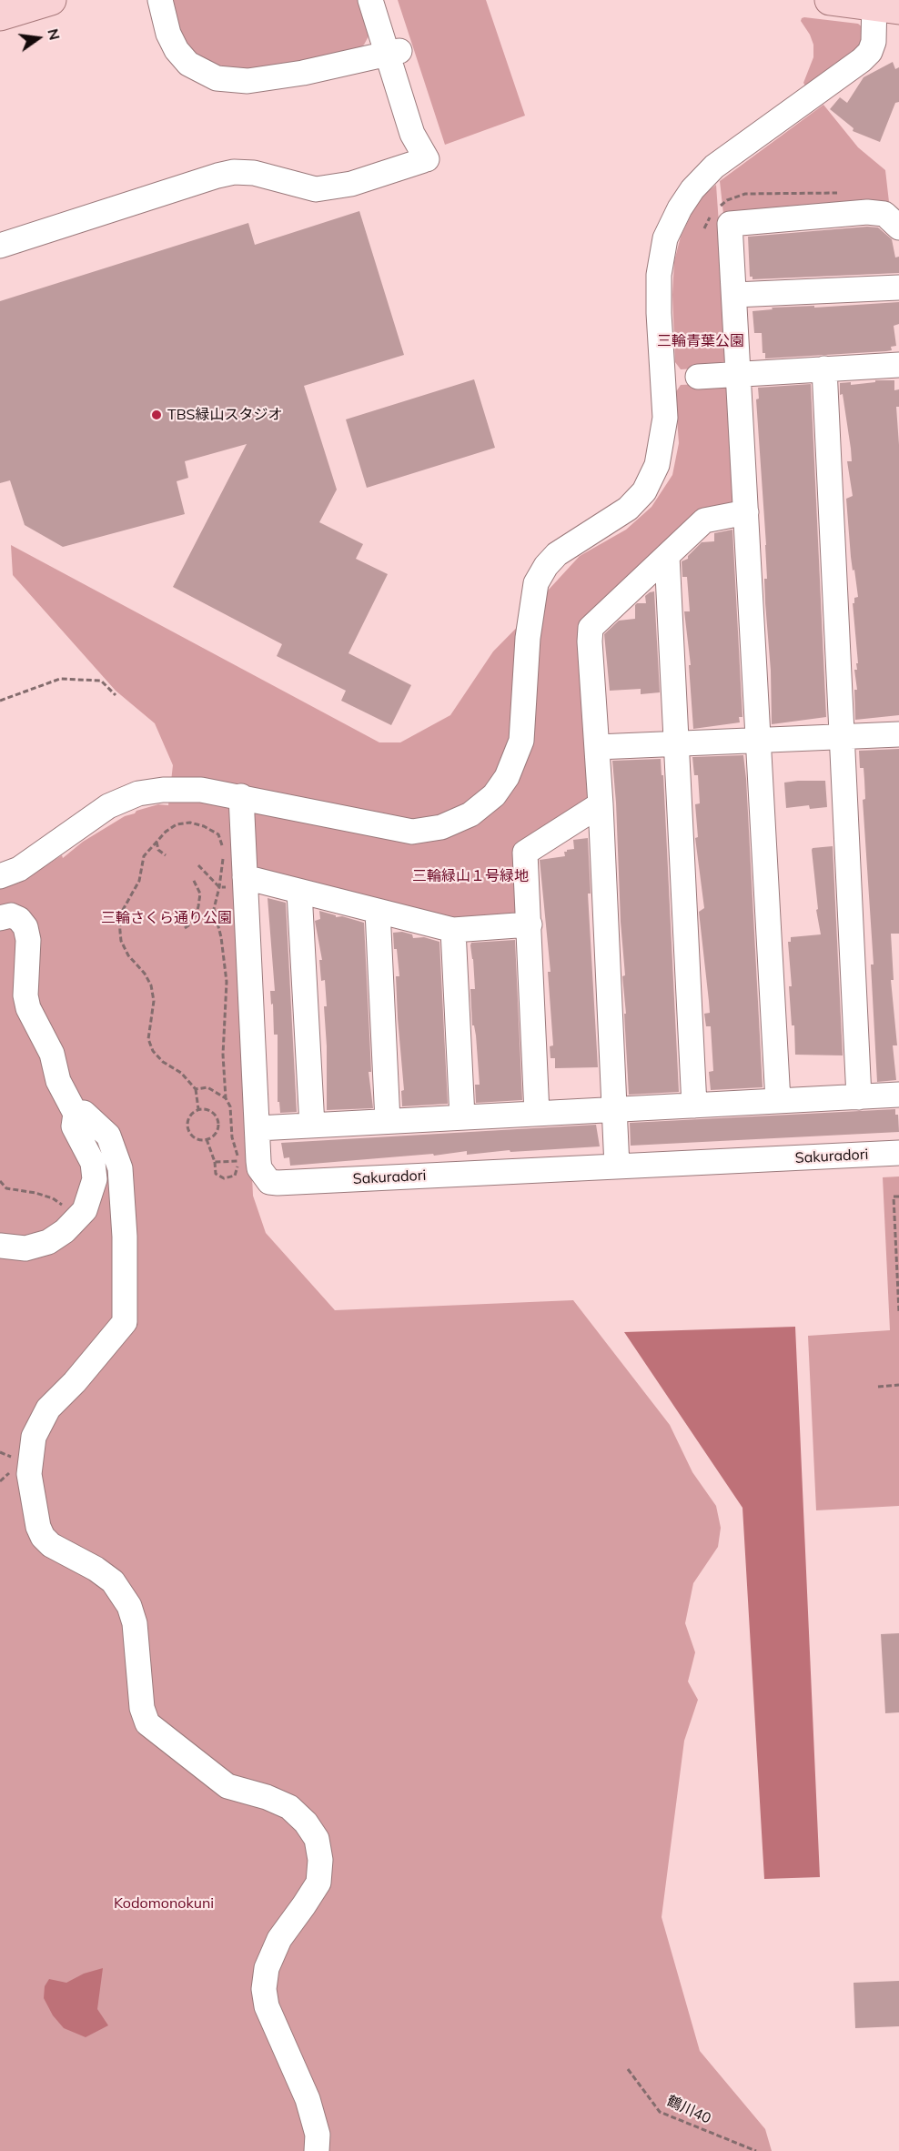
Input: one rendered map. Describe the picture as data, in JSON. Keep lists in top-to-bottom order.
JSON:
{
  "streets": {
    "street": ["Sakuradori"],
    "path": ["鶴川40"]
  },
  "parks": [
    "三輪青葉公園",
    "三輪緑山１号緑地",
    "三輪さくら通り公園",
    "Kodomonokuni"
  ],
  "places": ["TBS緑山スタジオ"],
  "north": "right"
}
